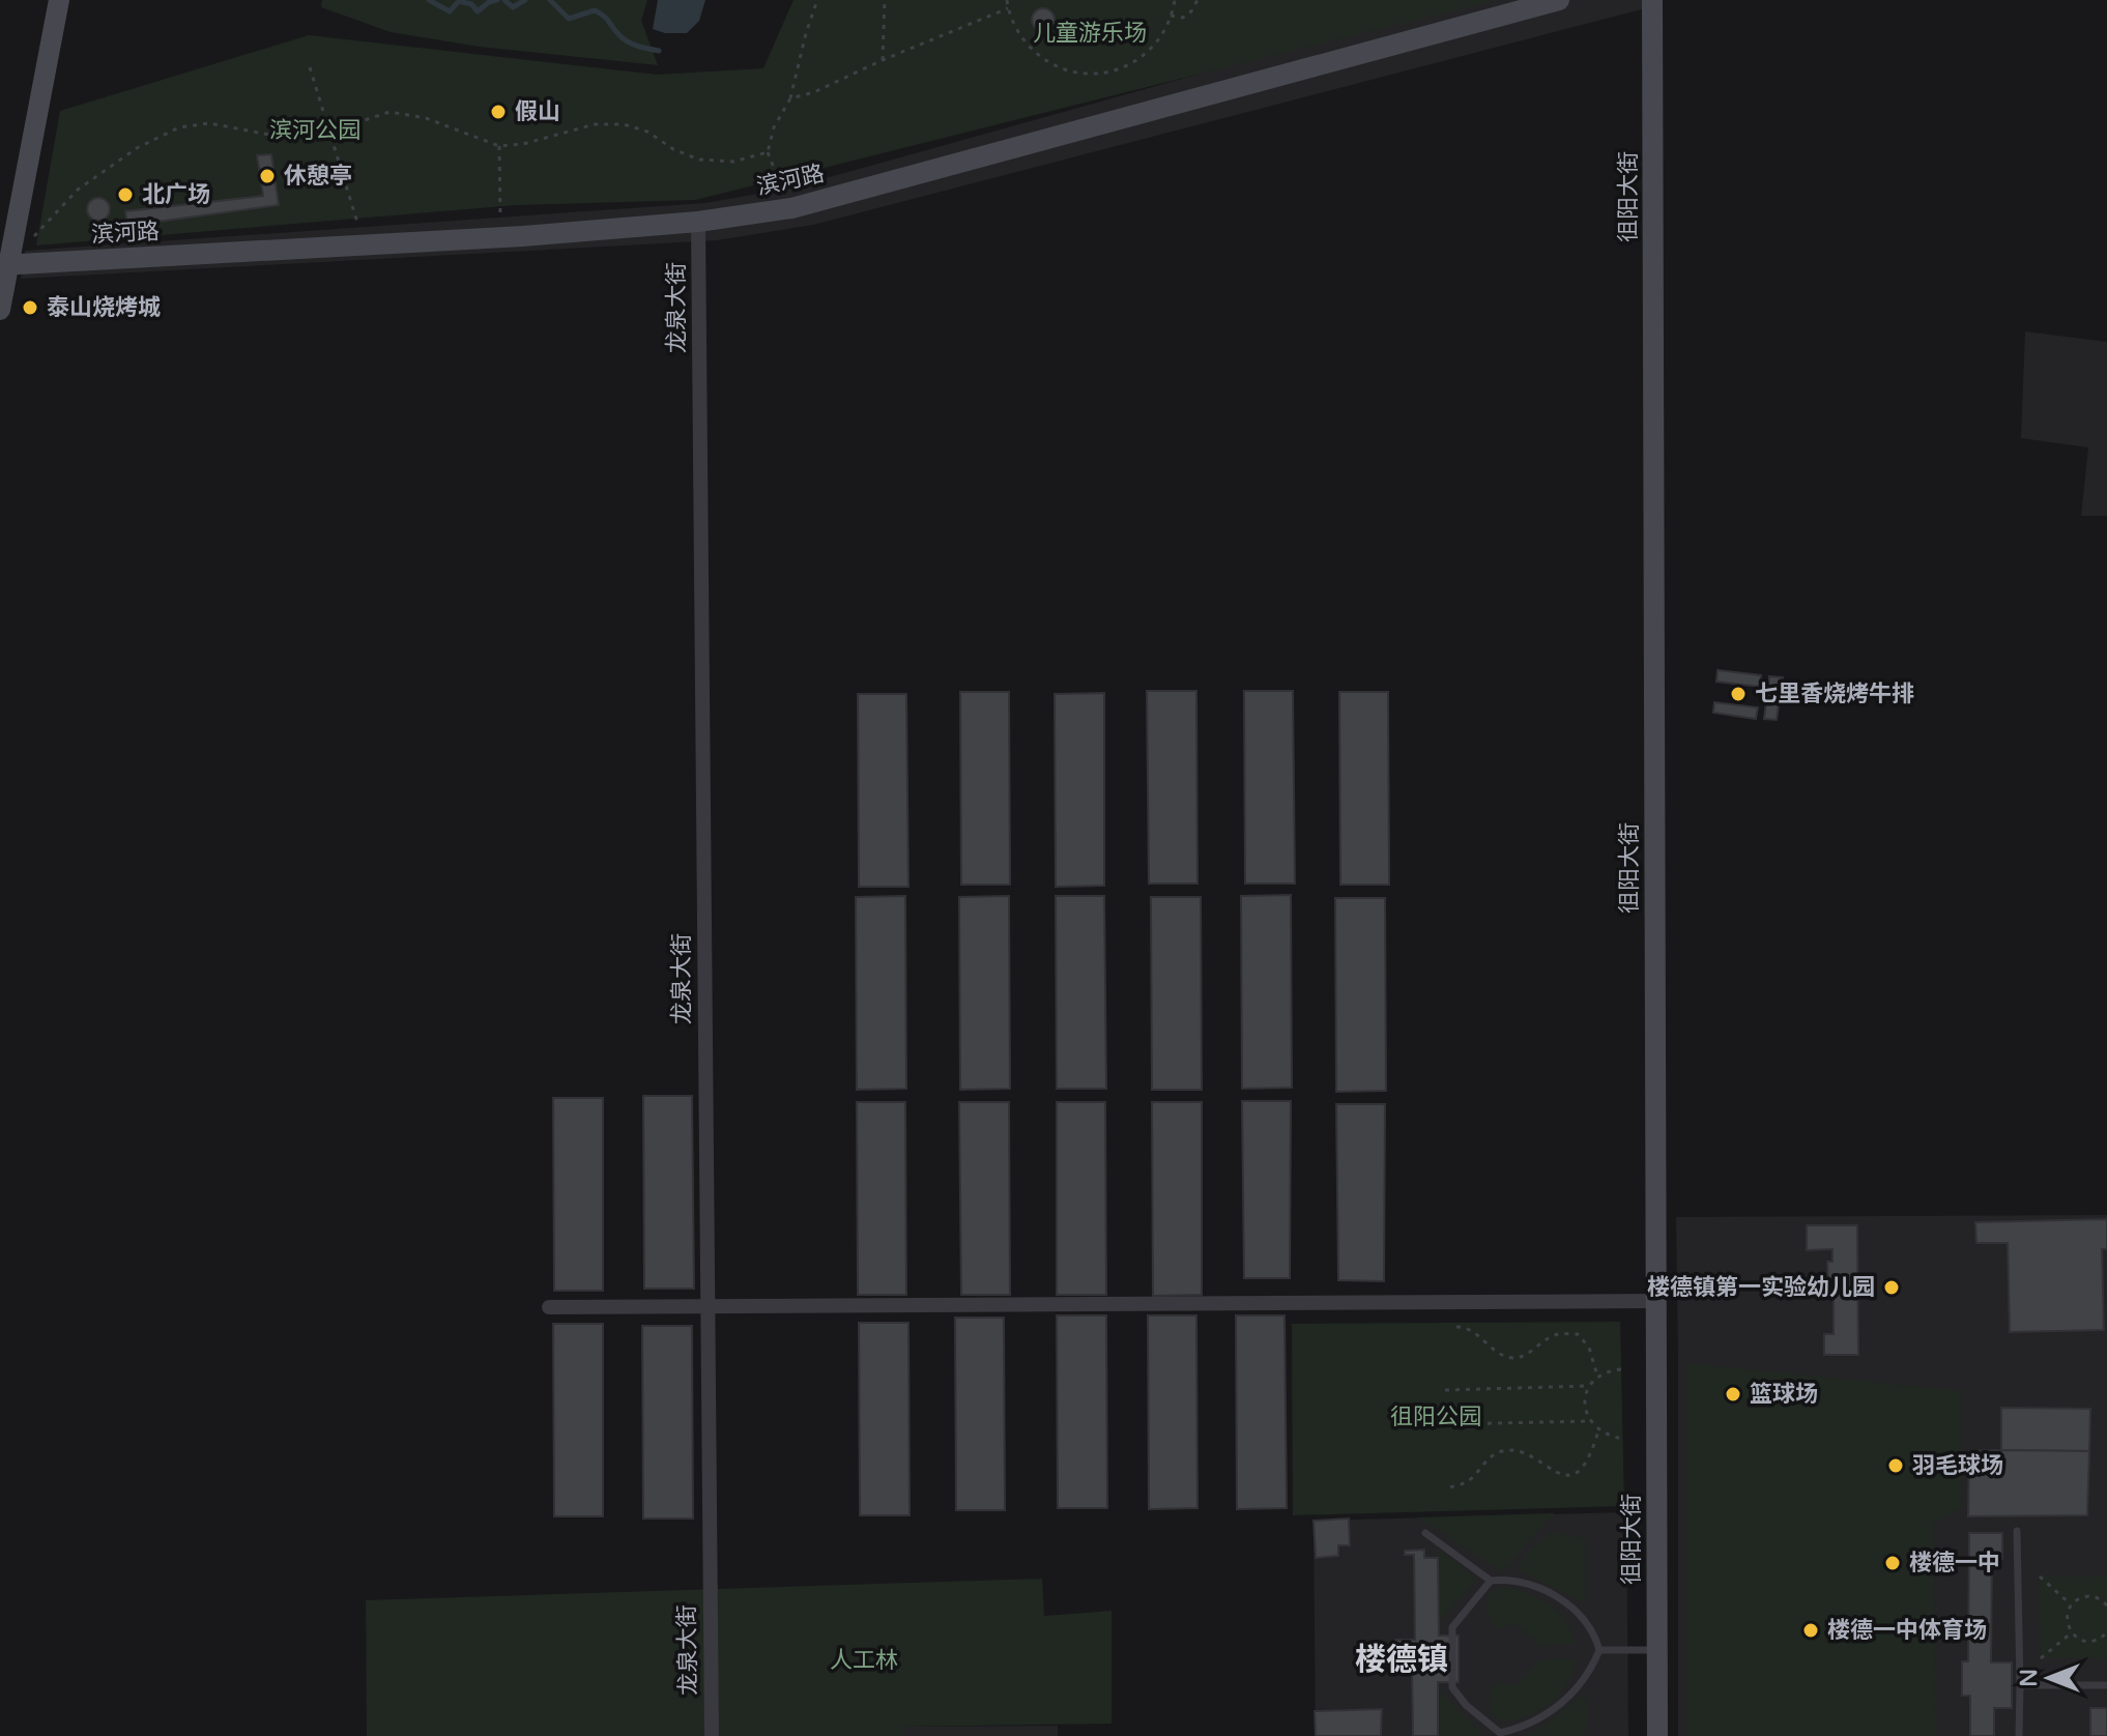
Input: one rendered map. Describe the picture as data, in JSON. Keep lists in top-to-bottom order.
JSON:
{
  "streets": {
    "street": ["滨河路", "徂阳大街", "龙泉大街"]
  },
  "crossings": [
    ["滨河路", "龙泉大街"]
  ],
  "districts": ["楼德镇"],
  "parks": [
    "儿童游乐场",
    "滨河公园",
    "徂阳公园",
    "人工林"
  ],
  "places": [
    "假山",
    "休憩亭",
    "北广场",
    "泰山烧烤城",
    "七里香烧烤牛排",
    "楼德镇第一实验幼儿园",
    "篮球场",
    "羽毛球场",
    "楼德一中",
    "楼德一中体育场"
  ],
  "north": "left"
}
